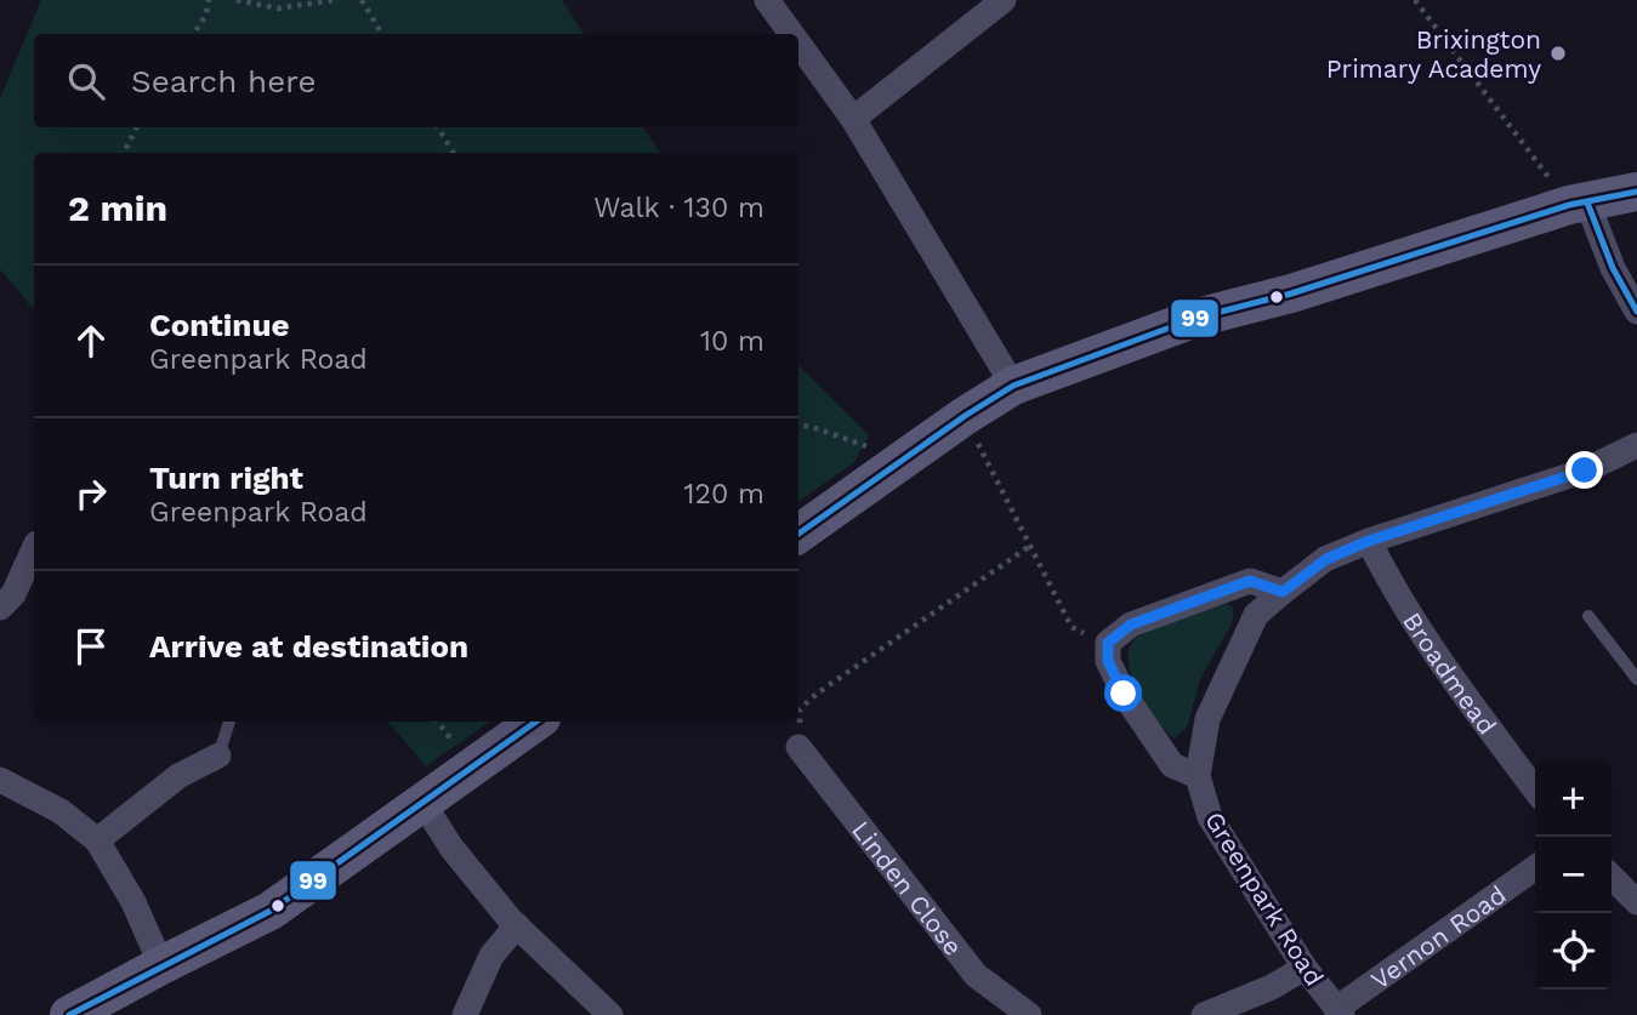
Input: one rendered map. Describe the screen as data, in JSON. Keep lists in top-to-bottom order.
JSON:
{
  "streets": {
    "street": [
      "Broadmead",
      "Linden Close",
      "Greenpark Road",
      "Vernon Road"
    ]
  },
  "crossings": [
    ["Broadmead", "Greenpark Road"],
    ["Greenpark Road", "Vernon Road"]
  ],
  "places": ["Brixington Primary Academy"],
  "lines": ["transit line 99"],
  "page": {
    "search": "Search here",
    "heading": ["2 min", "Walk · 130 m"],
    "list": [
      ["Continue", "Greenpark Road", "10 m"],
      ["Turn right", "Greenpark Road", "120 m"],
      "Arrive at destination"
    ],
    "map_buttons": ["+", "−"]
  }
}
